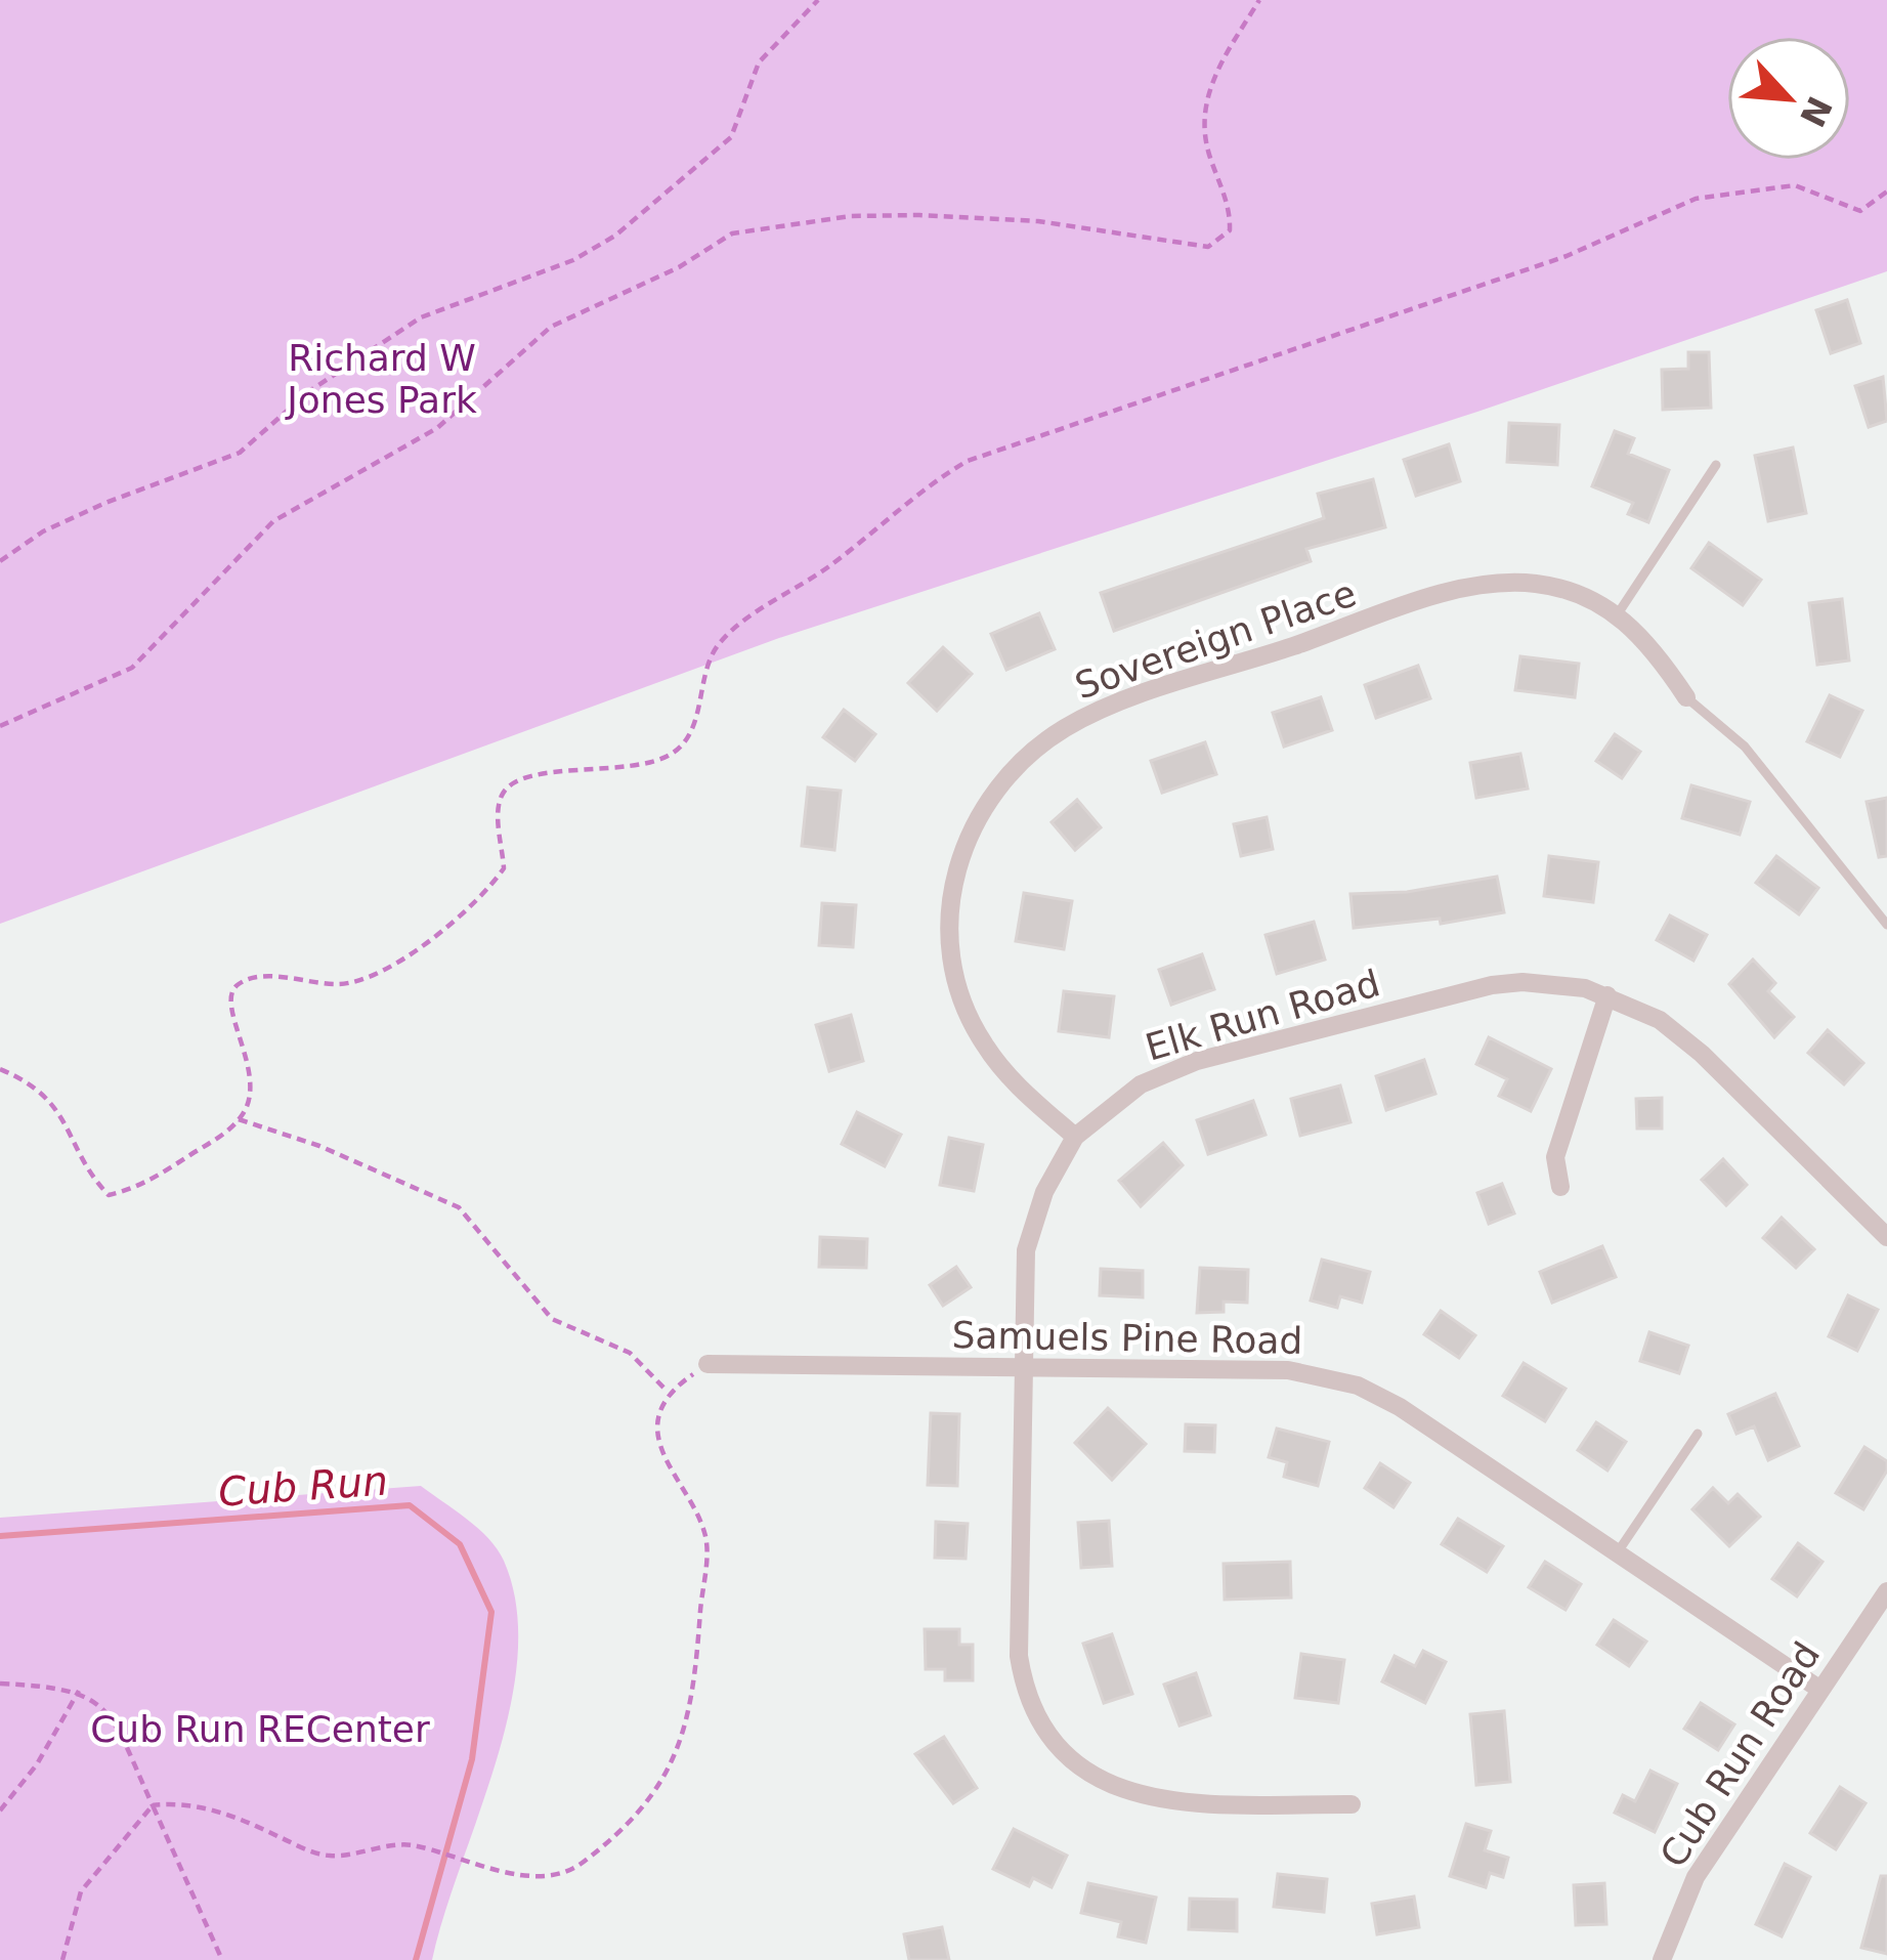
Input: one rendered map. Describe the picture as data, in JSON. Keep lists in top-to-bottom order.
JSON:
{
  "streets": {
    "street": [
      "Sovereign Place",
      "Elk Run Road",
      "Samuels Pine Road",
      "Cub Run Road"
    ]
  },
  "crossings": [
    ["Sovereign Place", "Elk Run Road"],
    ["Elk Run Road", "Samuels Pine Road"],
    ["Samuels Pine Road", "Cub Run Road"]
  ],
  "water": ["Cub Run"],
  "parks": ["Richard W Jones Park", "Cub Run RECenter"],
  "north": "bottom right"
}
